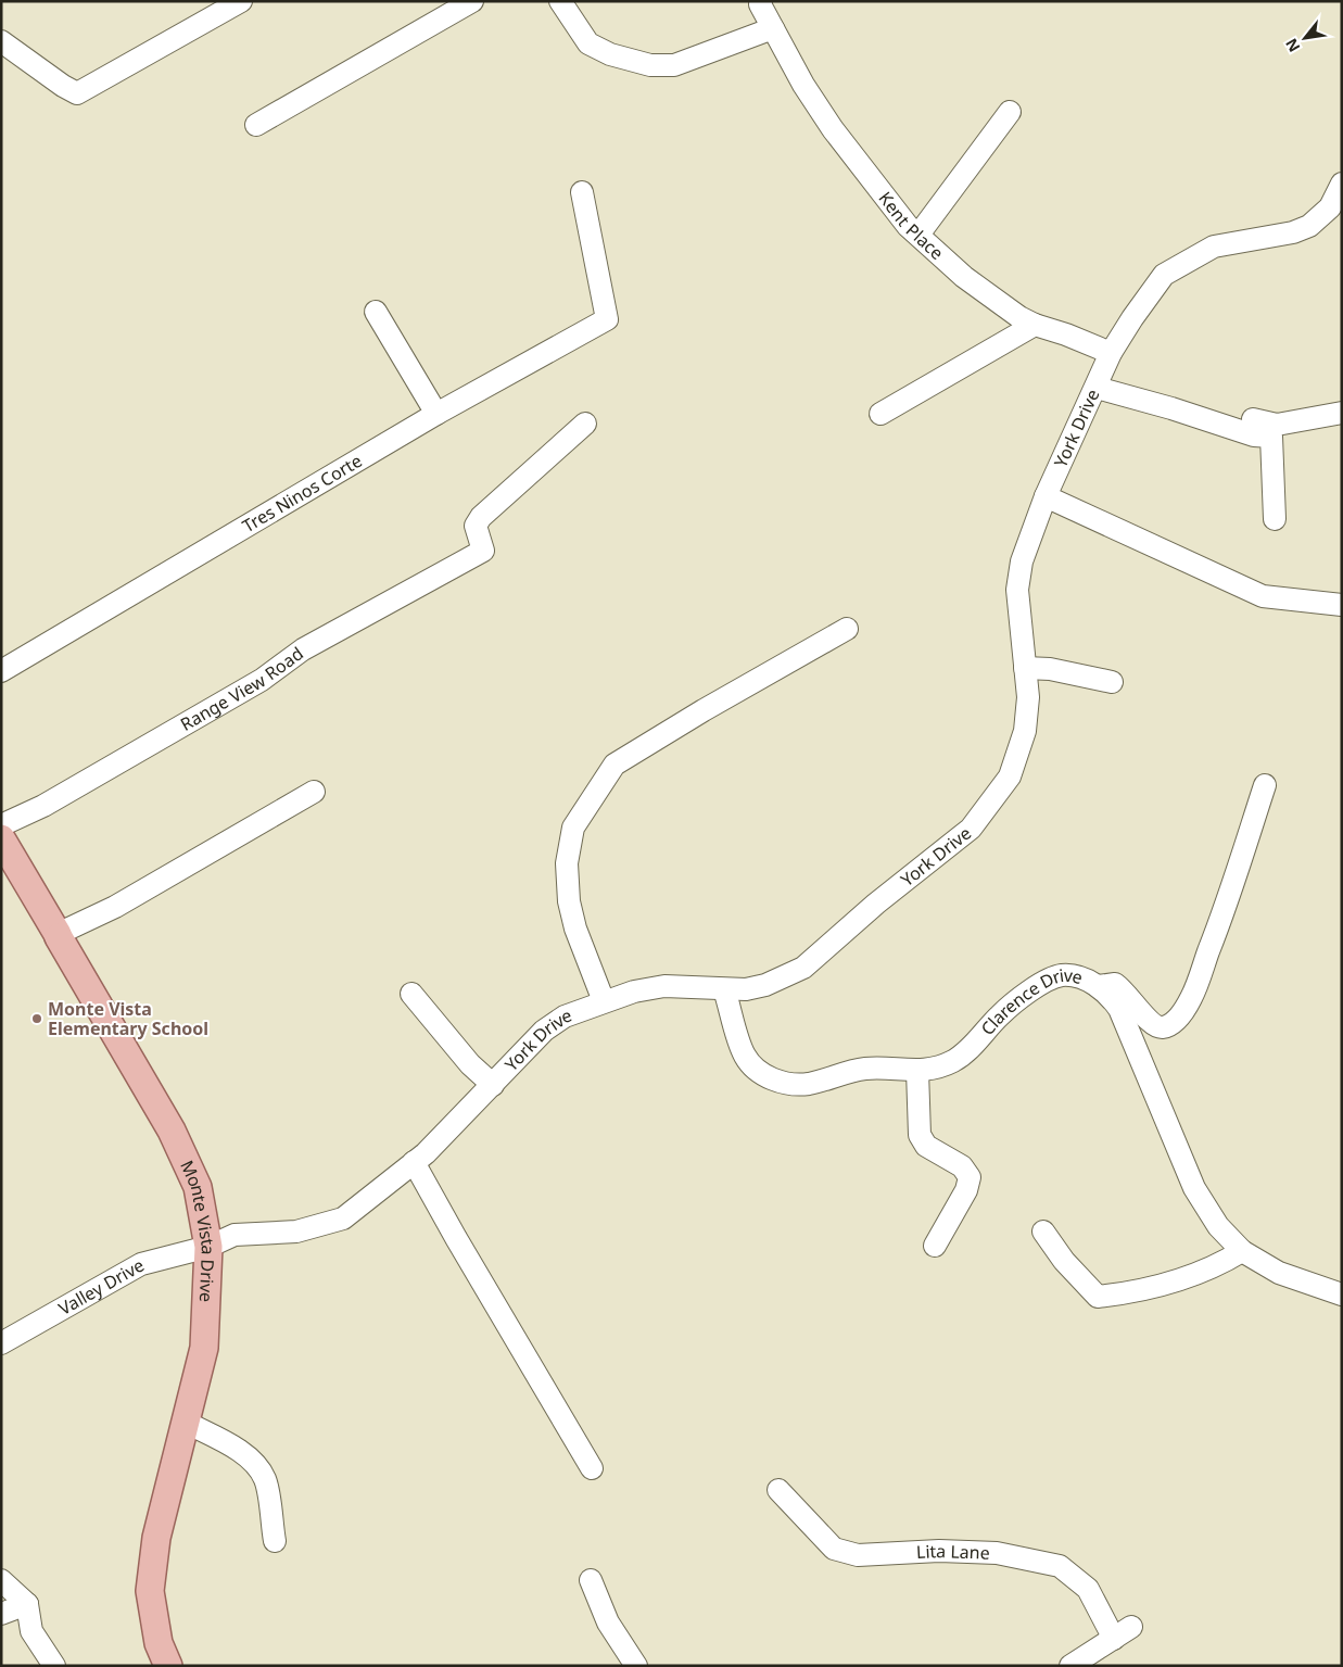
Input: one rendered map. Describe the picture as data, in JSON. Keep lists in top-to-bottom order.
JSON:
{
  "streets": {
    "main road": ["Monte Vista Drive"],
    "street": [
      "Kent Place",
      "York Drive",
      "Tres Ninos Corte",
      "Range View Road",
      "Clarence Drive",
      "Valley Drive",
      "Lita Lane"
    ]
  },
  "crossings": [
    ["Kent Place", "York Drive"],
    ["York Drive", "Clarence Drive"],
    ["York Drive", "Monte Vista Drive"],
    ["York Drive", "Valley Drive"],
    ["Monte Vista Drive", "Valley Drive"]
  ],
  "places": ["Monte Vista Elementary School"],
  "north": "bottom left"
}
